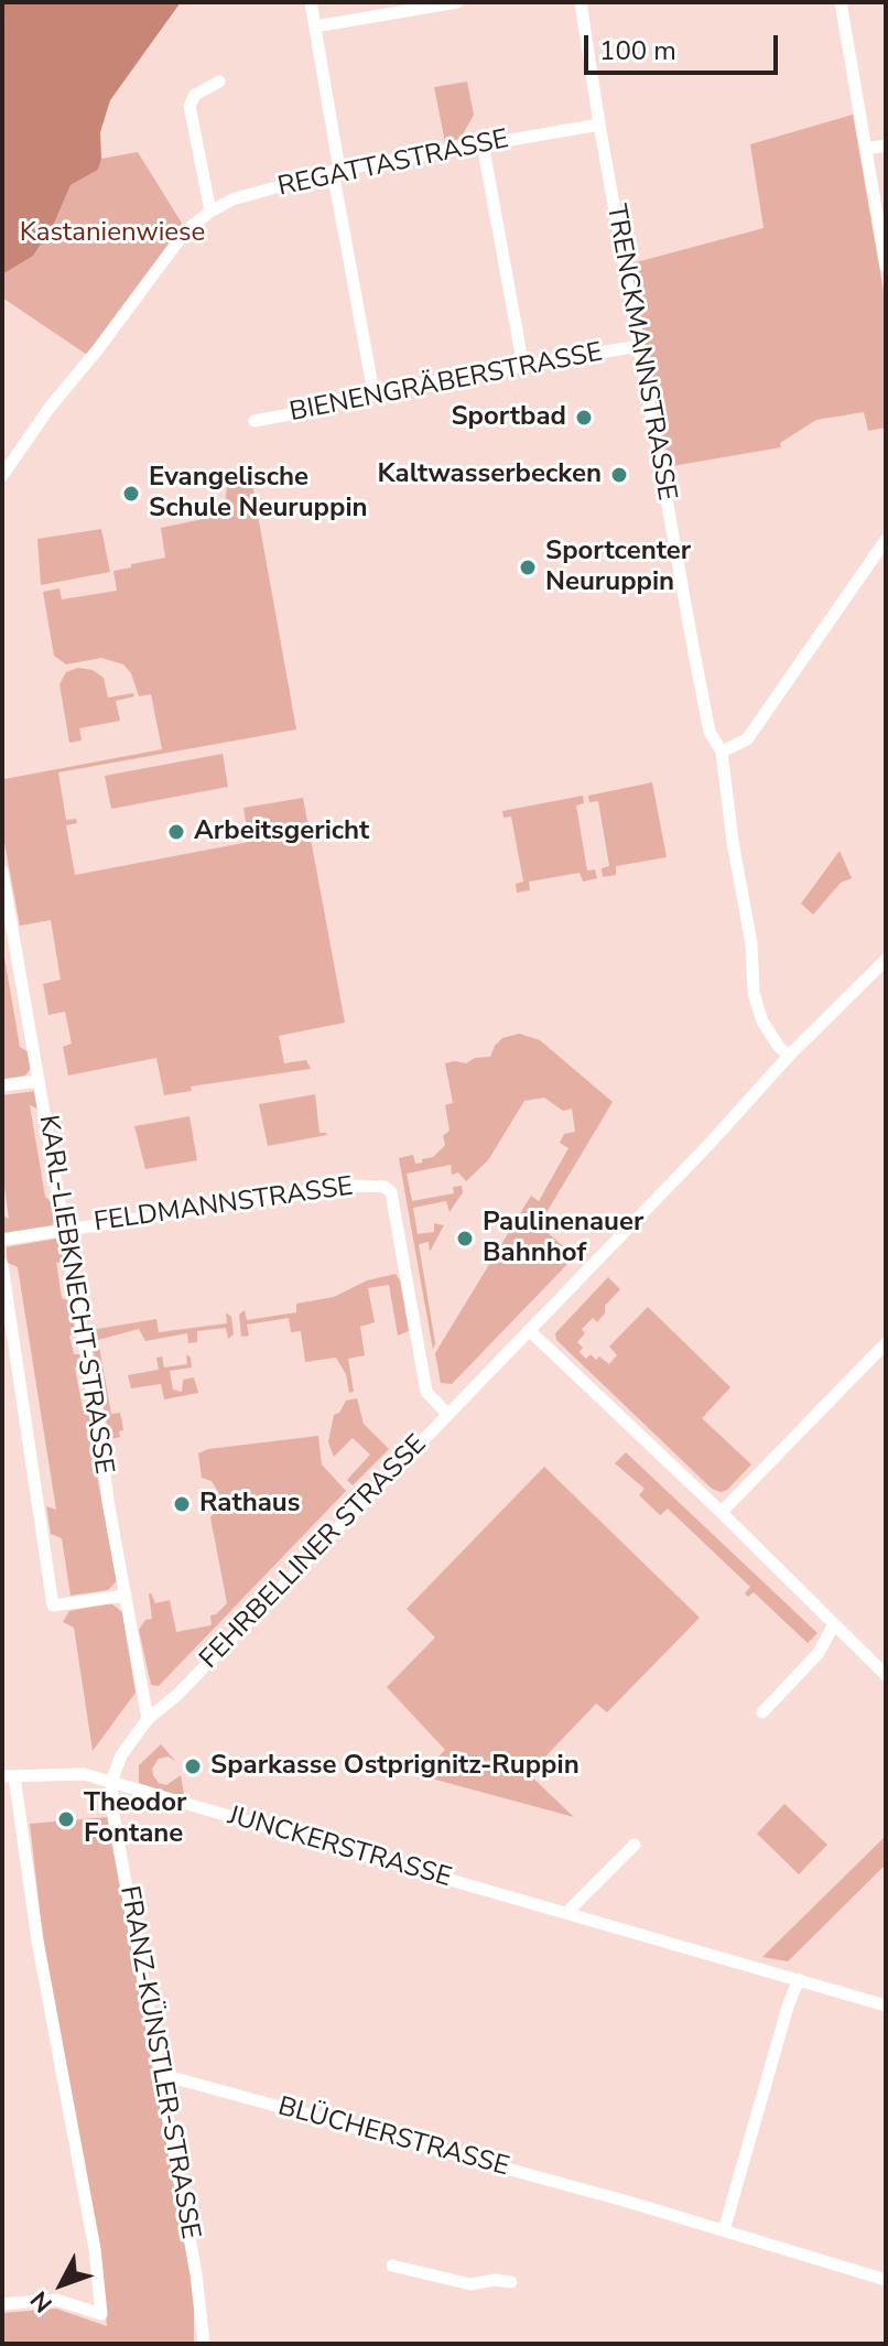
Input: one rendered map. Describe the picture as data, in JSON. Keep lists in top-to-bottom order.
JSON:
{
  "streets": {
    "street": [
      "REGATTASTRASSE",
      "TRENCKMANNSTRASSE",
      "BIENENGRÄBERSTRASSE",
      "FELDMANNSTRASSE",
      "KARL-LIEBKNECHT-STRASSE",
      "FEHRBELLINER STRASSE",
      "JUNCKERSTRASSE",
      "FRANZ-KÜNSTLER-STRASSE",
      "BLÜCHERSTRASSE"
    ]
  },
  "crossings": [
    ["REGATTASTRASSE", "TRENCKMANNSTRASSE"],
    ["TRENCKMANNSTRASSE", "BIENENGRÄBERSTRASSE"],
    ["TRENCKMANNSTRASSE", "FEHRBELLINER STRASSE"],
    ["FELDMANNSTRASSE", "KARL-LIEBKNECHT-STRASSE"],
    ["FELDMANNSTRASSE", "FEHRBELLINER STRASSE"],
    ["KARL-LIEBKNECHT-STRASSE", "FEHRBELLINER STRASSE"],
    ["FEHRBELLINER STRASSE", "JUNCKERSTRASSE"],
    ["FEHRBELLINER STRASSE", "FRANZ-KÜNSTLER-STRASSE"],
    ["JUNCKERSTRASSE", "FRANZ-KÜNSTLER-STRASSE"],
    ["FRANZ-KÜNSTLER-STRASSE", "BLÜCHERSTRASSE"]
  ],
  "parks": ["Kastanienwiese"],
  "places": [
    "Sportbad",
    "Kaltwasserbecken",
    "Evangelische Schule Neuruppin",
    "Sportcenter Neuruppin",
    "Arbeitsgericht",
    "Paulinenauer Bahnhof",
    "Rathaus",
    "Sparkasse Ostprignitz-Ruppin",
    "Theodor Fontane"
  ],
  "scale_bar": "100 m",
  "north": "bottom left"
}
